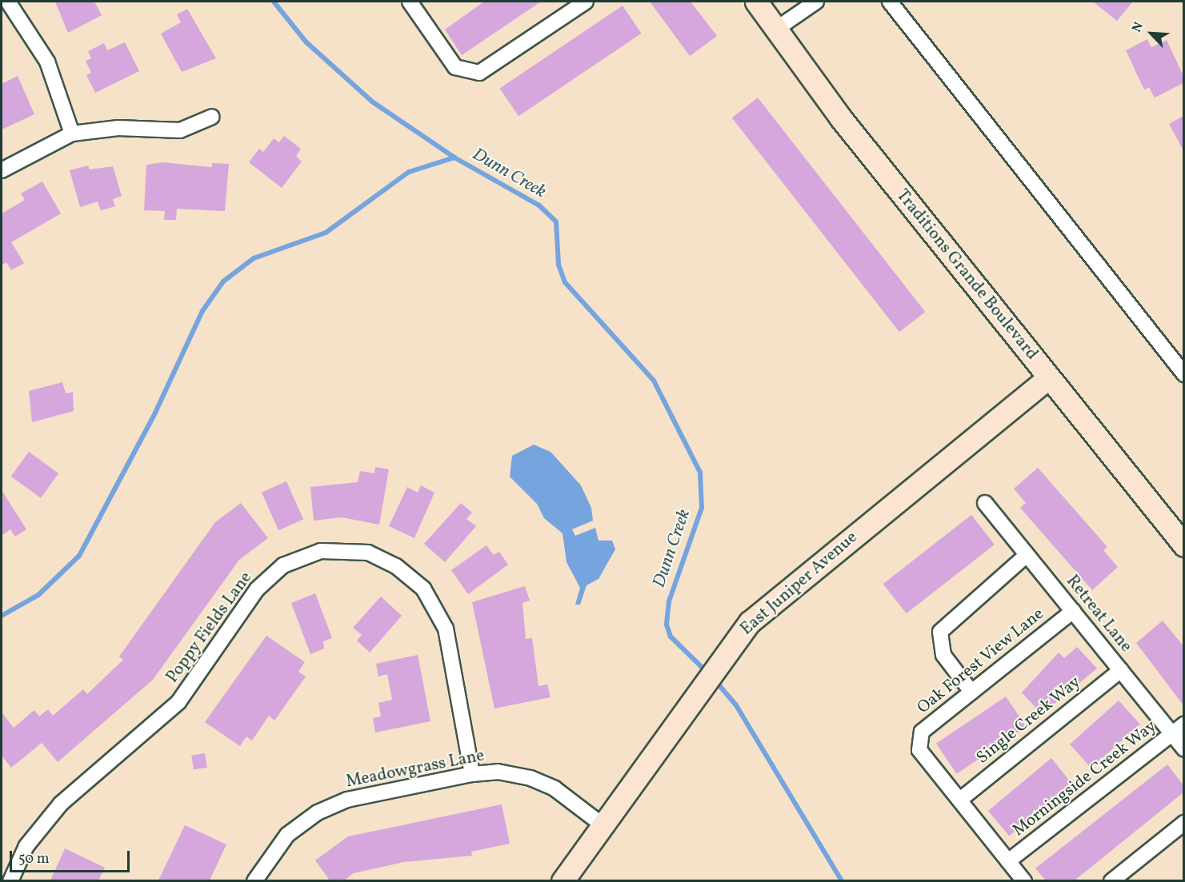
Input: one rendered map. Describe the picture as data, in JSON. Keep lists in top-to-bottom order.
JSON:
{
  "streets": {
    "street": [
      "Traditions Grande Boulevard",
      "East Juniper Avenue",
      "Retreat Lane",
      "Poppy Fields Lane",
      "Oak Forest View Lane",
      "Single Creek Way",
      "Meadowgrass Lane",
      "Morningside Creek Way"
    ]
  },
  "crossings": [
    ["Traditions Grande Boulevard", "East Juniper Avenue"],
    ["East Juniper Avenue", "Meadowgrass Lane"],
    ["Retreat Lane", "Oak Forest View Lane"],
    ["Retreat Lane", "Single Creek Way"],
    ["Retreat Lane", "Morningside Creek Way"],
    ["Poppy Fields Lane", "Meadowgrass Lane"],
    ["Oak Forest View Lane", "Single Creek Way"],
    ["Oak Forest View Lane", "Morningside Creek Way"]
  ],
  "water": ["Dunn Creek"],
  "scale_bar": "50 m",
  "north": "top left"
}
